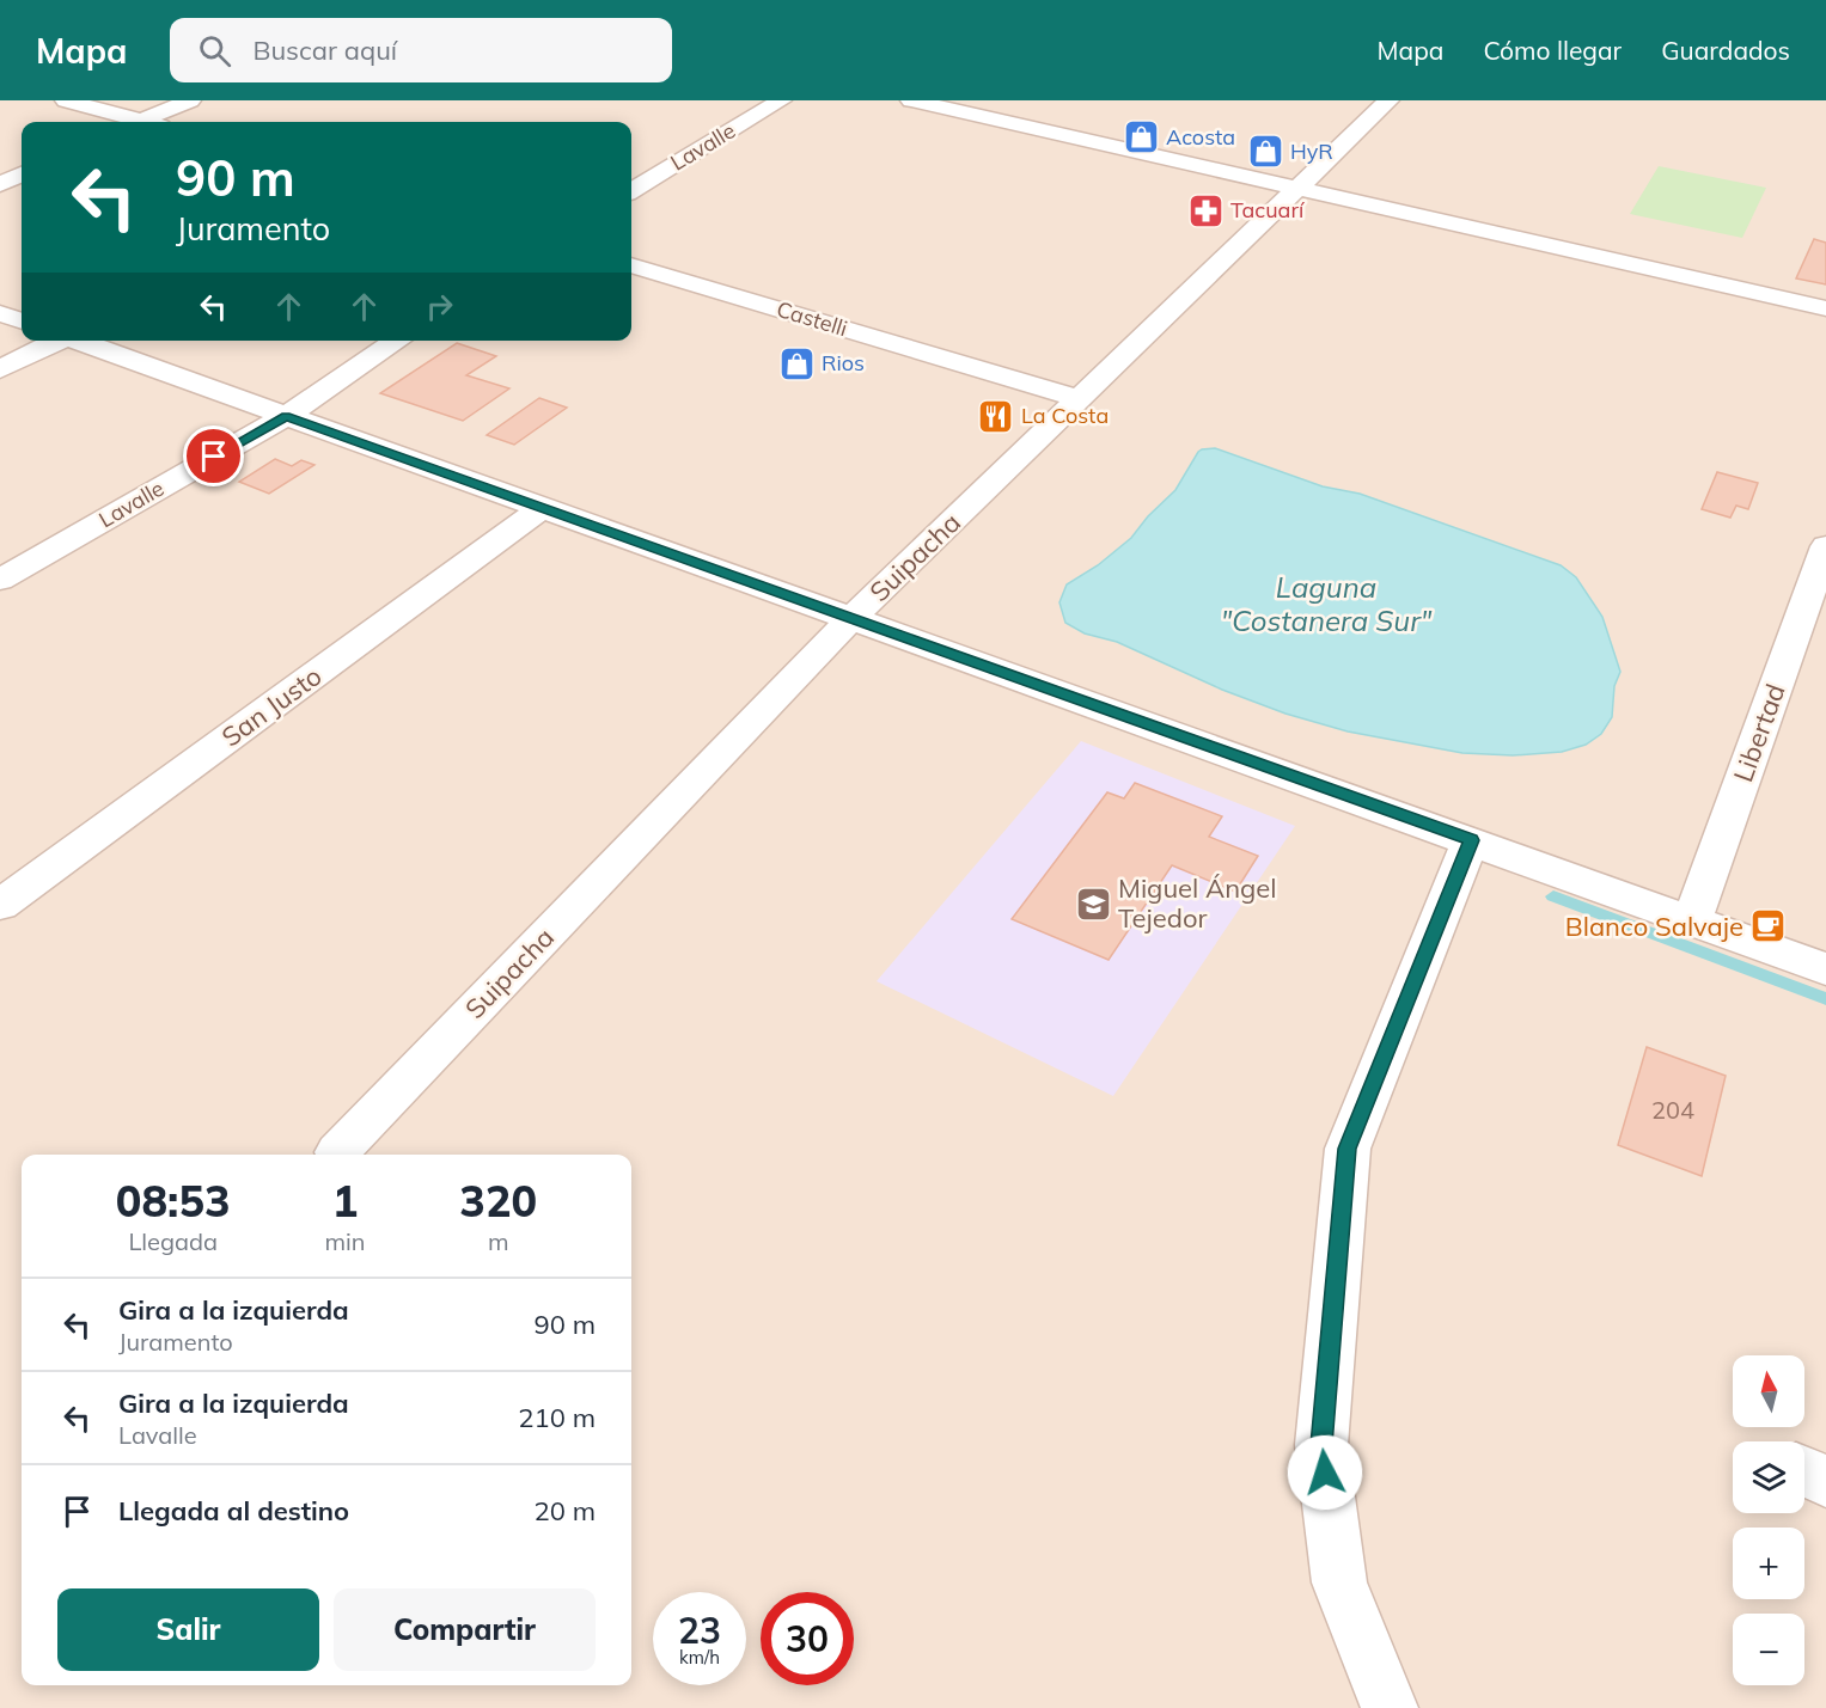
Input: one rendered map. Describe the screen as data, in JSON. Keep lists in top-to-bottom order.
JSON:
{
  "streets": {
    "street": [
      "Lavalle",
      "Castelli",
      "Suipacha",
      "San Justo",
      "Libertad"
    ]
  },
  "crossings": [
    ["Castelli", "Suipacha"]
  ],
  "water": ["Laguna \"Costanera Sur\""],
  "places": {
    "shop": ["Acosta", "HyR", "Rios"],
    "pharmacy": ["Tacuarí"],
    "restaurant": ["La Costa"],
    "school or university": ["Miguel Ángel Tejedor"],
    "cafe": ["Blanco Salvaje"]
  },
  "house_numbers": ["204"],
  "north": "top",
  "page": {
    "header": "Mapa",
    "search": "Buscar aquí",
    "nav": ["Mapa", "Cómo llegar", "Guardados"],
    "turn": ["90 m", "Juramento"],
    "eta": [
      "08:53",
      "Llegada",
      "1",
      "min",
      "320",
      "m"
    ],
    "list": [
      {
        "name": "Gira a la izquierda",
        "note": "Juramento",
        "value": "90 m"
      },
      {
        "name": "Gira a la izquierda",
        "note": "Lavalle",
        "value": "210 m"
      },
      {
        "name": "Llegada al destino",
        "value": "20 m"
      }
    ],
    "map_buttons": ["+", "−"],
    "buttons": ["Salir", "Compartir"],
    "speed": "23 km/h",
    "limit": "30"
  }
}
